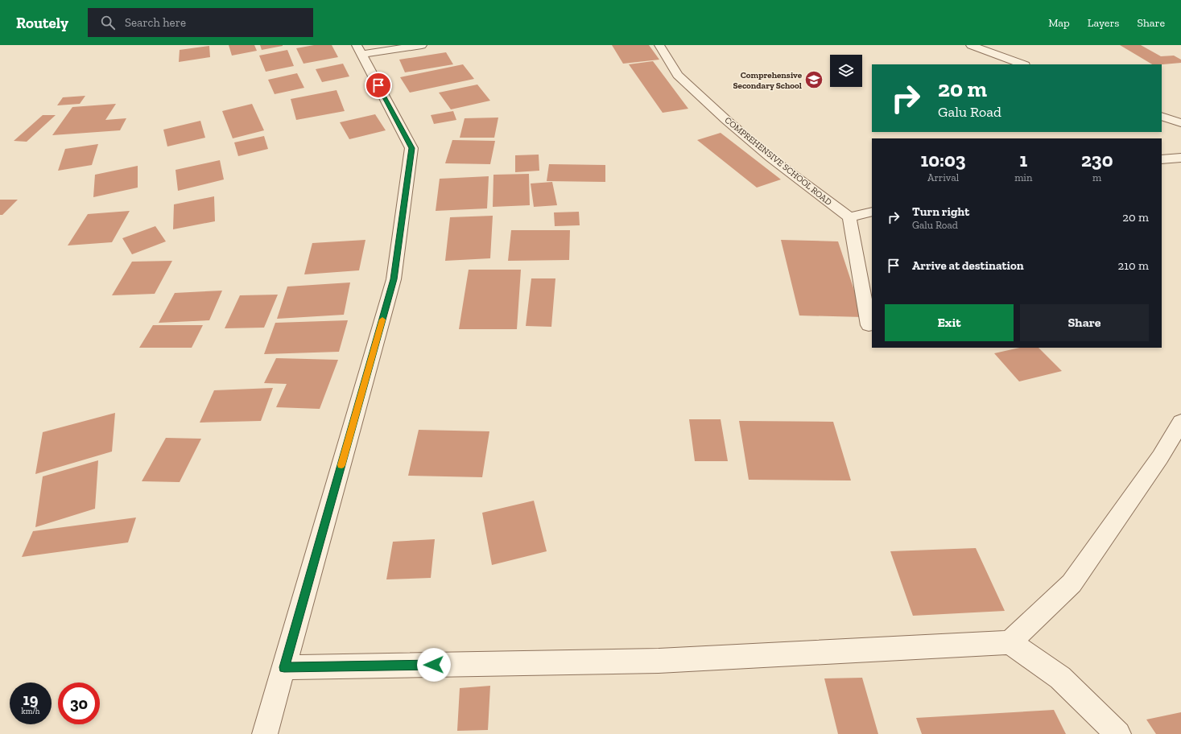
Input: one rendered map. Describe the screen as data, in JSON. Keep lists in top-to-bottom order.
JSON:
{
  "streets": {
    "street": ["COMPREHENSIVE SCHOOL ROAD"]
  },
  "places": {
    "school or university": ["Comprehensive Secondary School"]
  },
  "page": {
    "header": "Routely",
    "search": "Search here",
    "nav": ["Map", "Layers", "Share"],
    "turn": ["20 m", "Galu Road"],
    "eta": [
      "10:03",
      "Arrival",
      "1",
      "min",
      "230",
      "m"
    ],
    "list": [
      {
        "name": "Turn right",
        "note": "Galu Road",
        "value": "20 m"
      },
      {
        "name": "Arrive at destination",
        "value": "210 m"
      }
    ],
    "buttons": ["Exit", "Share"],
    "speed": "19 km/h",
    "limit": "30"
  }
}
